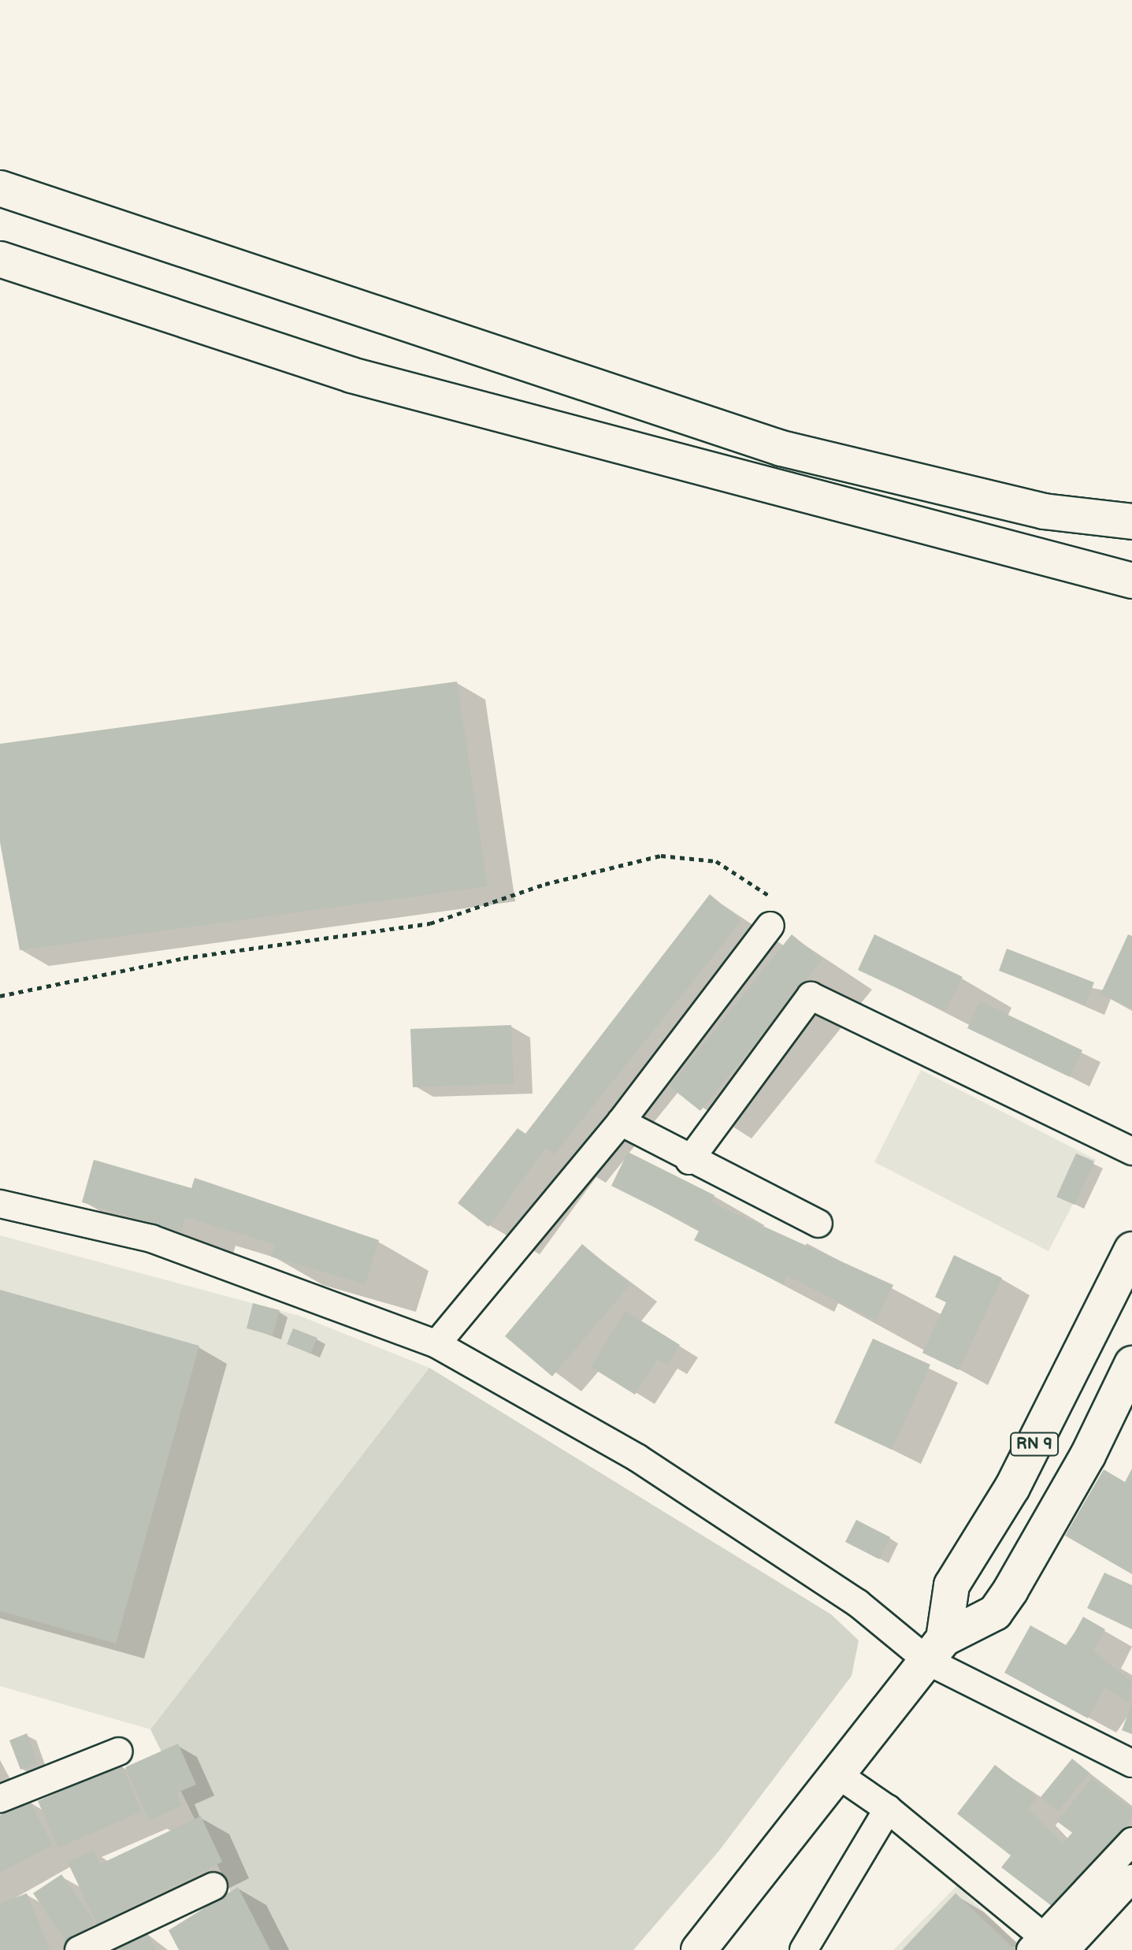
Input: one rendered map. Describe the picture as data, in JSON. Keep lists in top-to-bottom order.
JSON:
{
  "streets": {
    "main road": ["RN 9"]
  }
}
